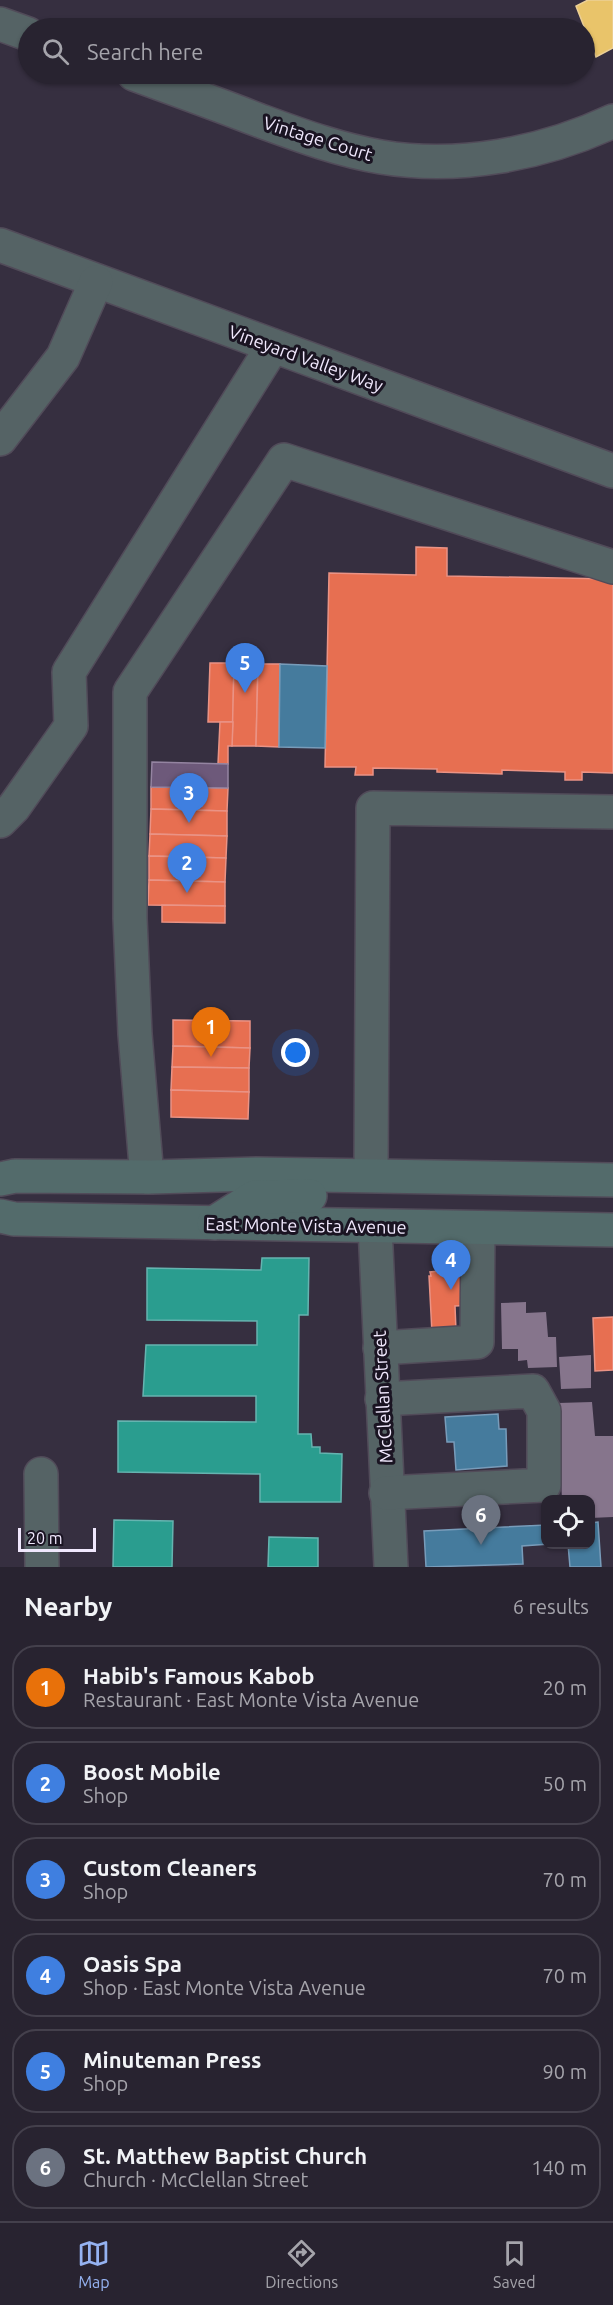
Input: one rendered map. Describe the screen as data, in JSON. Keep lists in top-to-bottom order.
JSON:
{
  "streets": {
    "main road": ["East Monte Vista Avenue"],
    "street": ["Vintage Court", "Vineyard Valley Way", "McClellan Street"]
  },
  "crossings": [
    ["East Monte Vista Avenue", "McClellan Street"]
  ],
  "scale_bar": "20 m",
  "page": {
    "search": "Search here",
    "pins": [
      "5",
      "3",
      "2",
      "1",
      "4",
      "6"
    ],
    "scale": "20 m",
    "heading": ["Nearby", "6 results"],
    "list": [
      {
        "mark": "1",
        "name": "Habib's Famous Kabob",
        "note": "Restaurant · East Monte Vista Avenue",
        "value": "20 m"
      },
      {
        "mark": "2",
        "name": "Boost Mobile",
        "note": "Shop",
        "value": "50 m"
      },
      {
        "mark": "3",
        "name": "Custom Cleaners",
        "note": "Shop",
        "value": "70 m"
      },
      {
        "mark": "4",
        "name": "Oasis Spa",
        "note": "Shop · East Monte Vista Avenue",
        "value": "70 m"
      },
      {
        "mark": "5",
        "name": "Minuteman Press",
        "note": "Shop",
        "value": "90 m"
      },
      {
        "mark": "6",
        "name": "St. Matthew Baptist Church",
        "note": "Church · McClellan Street",
        "value": "140 m"
      }
    ],
    "nav": ["Map", "Directions", "Saved"]
  }
}
